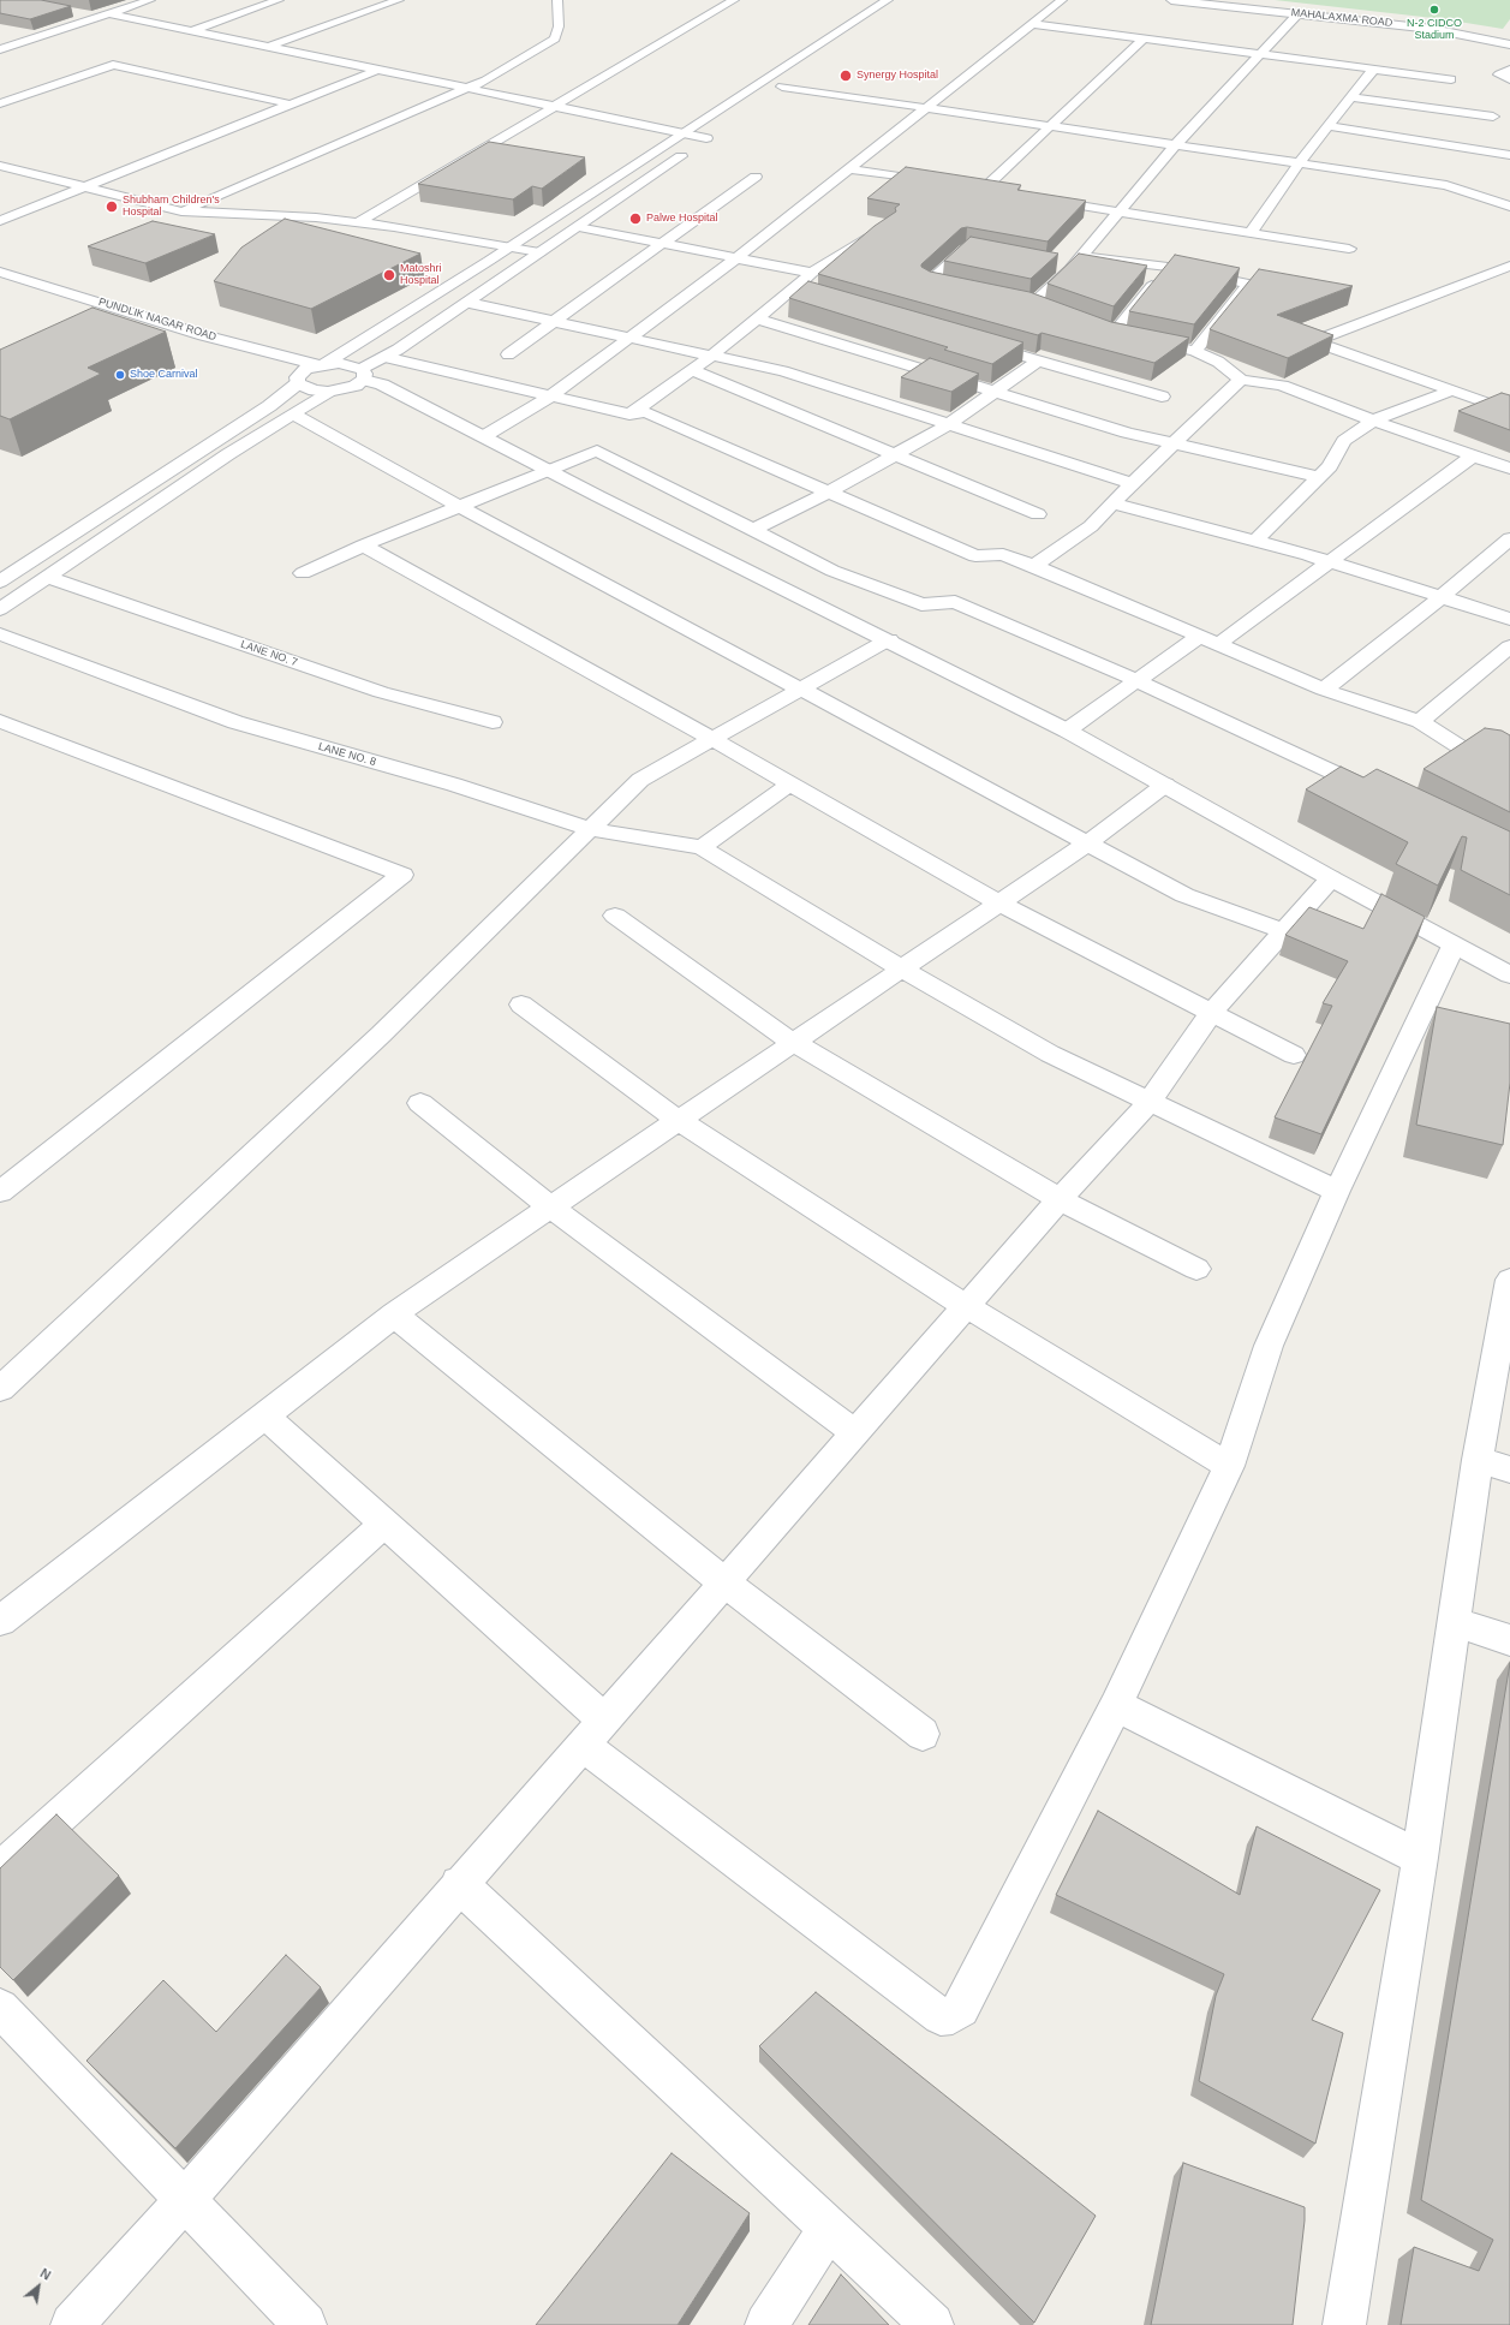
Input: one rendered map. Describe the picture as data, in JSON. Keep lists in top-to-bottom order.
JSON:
{
  "streets": {
    "street": [
      "MAHALAXMA ROAD",
      "PUNDLIK NAGAR ROAD",
      "LANE NO. 7",
      "LANE NO. 8"
    ]
  },
  "places": [
    "N-2 CIDCO Stadium",
    "Synergy Hospital",
    "Shubham Children's Hospital",
    "Palwe Hospital",
    "Matoshri Hospital",
    "Shoe Carnival"
  ],
  "north": "top right"
}
